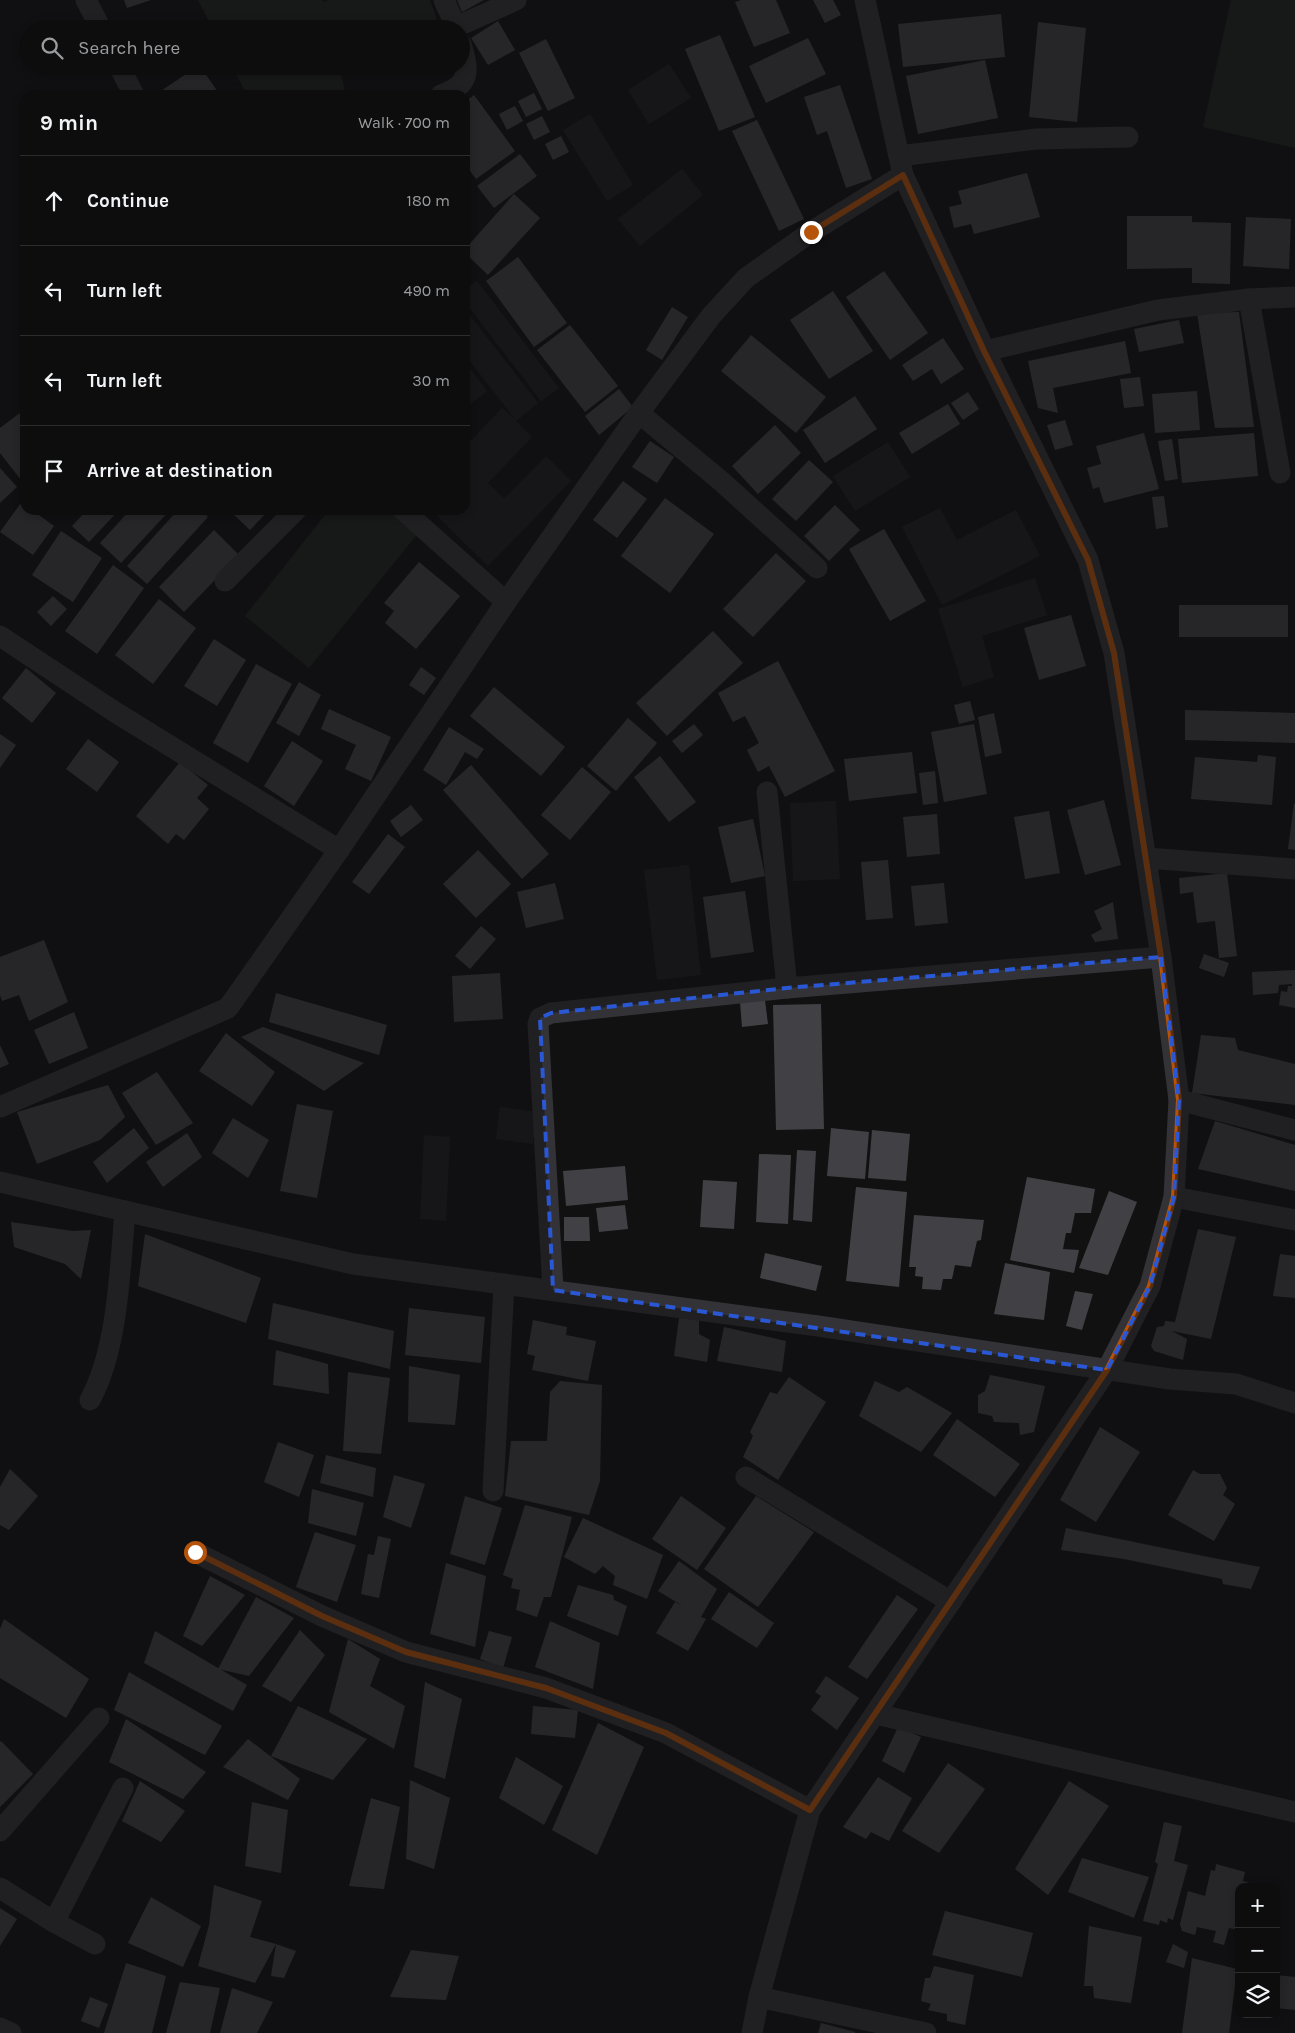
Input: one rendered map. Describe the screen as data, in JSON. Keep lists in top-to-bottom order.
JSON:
{
  "page": {
    "search": "Search here",
    "heading": ["9 min", "Walk · 700 m"],
    "list": [
      ["Continue", "180 m"],
      ["Turn left", "490 m"],
      ["Turn left", "30 m"],
      "Arrive at destination"
    ],
    "map_buttons": ["+", "−"]
  }
}
